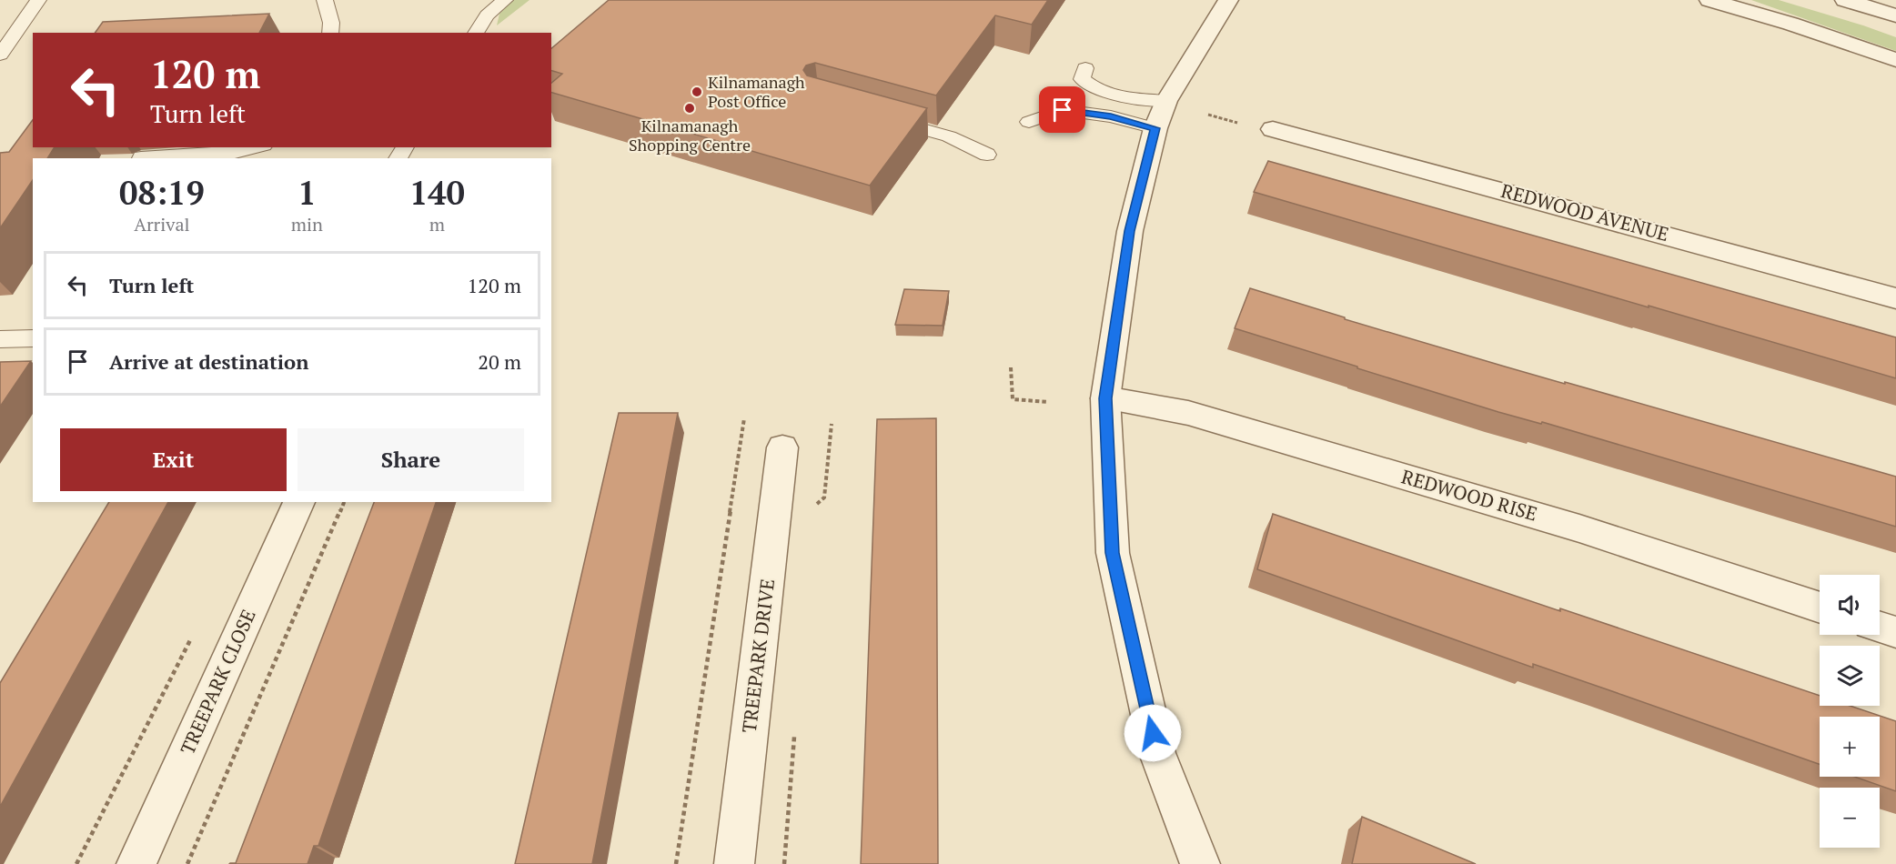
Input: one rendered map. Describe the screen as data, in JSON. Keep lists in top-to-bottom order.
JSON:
{
  "streets": {
    "street": [
      "REDWOOD AVENUE",
      "REDWOOD RISE",
      "TREEPARK DRIVE",
      "TREEPARK CLOSE"
    ]
  },
  "places": ["Kilnamanagh Post Office", "Kilnamanagh Shopping Centre"],
  "page": {
    "turn": ["120 m", "Turn left"],
    "eta": [
      "08:19",
      "Arrival",
      "1",
      "min",
      "140",
      "m"
    ],
    "list": [
      {
        "name": "Turn left",
        "value": "120 m"
      },
      {
        "name": "Arrive at destination",
        "value": "20 m"
      }
    ],
    "buttons": ["Exit", "Share"],
    "map_buttons": ["+", "−"]
  }
}
